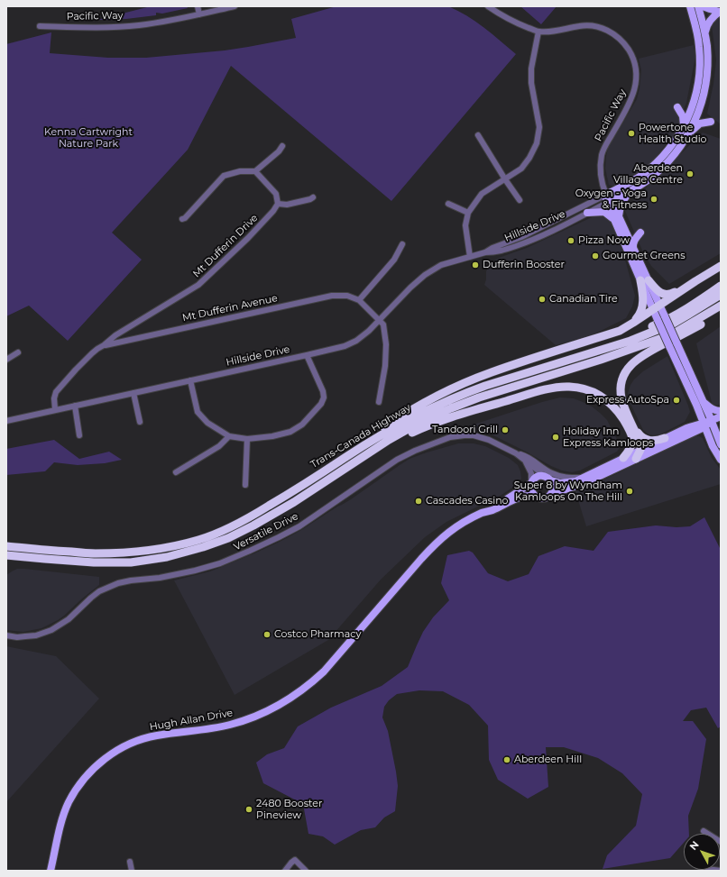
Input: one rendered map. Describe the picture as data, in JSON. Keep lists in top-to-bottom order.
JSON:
{
  "streets": {
    "highway": ["Trans-Canada Highway"],
    "main road": ["Pacific Way", "Hillside Drive", "Hugh Allan Drive"],
    "street": ["Mt Dufferin Drive", "Mt Dufferin Avenue", "Versatile Drive"]
  },
  "crossings": [
    ["Pacific Way", "Hillside Drive"],
    ["Hillside Drive", "Mt Dufferin Drive"],
    ["Mt Dufferin Drive", "Mt Dufferin Avenue"],
    ["Versatile Drive", "Hugh Allan Drive"]
  ],
  "parks": ["Kenna Cartwright Nature Park"],
  "places": [
    "Powertone Health Studio",
    "Aberdeen Village Centre",
    "Oxygen - Yoga & Fitness",
    "Pizza Now",
    "Gourmet Greens",
    "Dufferin Booster",
    "Canadian Tire",
    "Express AutoSpa",
    "Tandoori Grill",
    "Holiday Inn Express Kamloops",
    "Super 8 by Wyndham Kamloops On The Hill",
    "Cascades Casino",
    "Costco Pharmacy",
    "Aberdeen Hill",
    "2480 Booster Pineview"
  ],
  "north": "top left"
}
